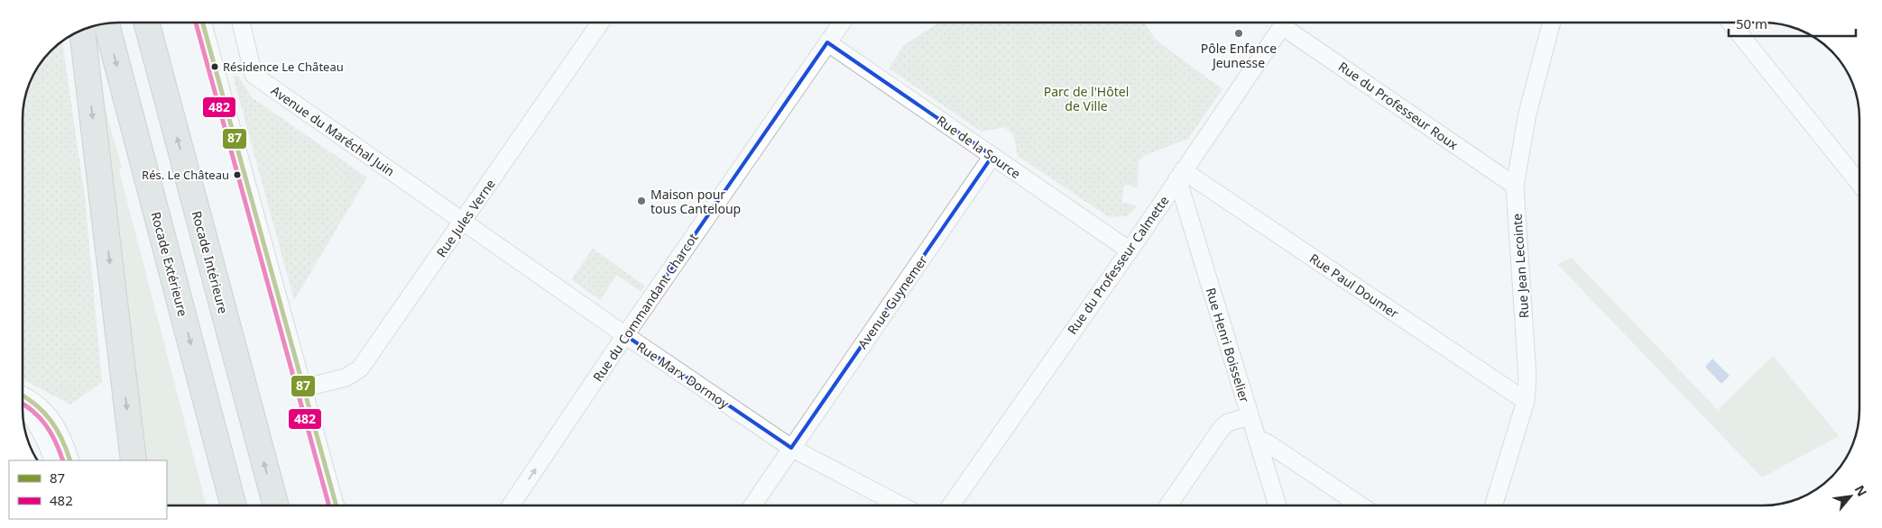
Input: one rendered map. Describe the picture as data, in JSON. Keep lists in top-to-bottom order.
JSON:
{
  "streets": {
    "highway": ["Rocade Intérieure", "Rocade Extérieure"],
    "street": [
      "Rue du Professeur Roux",
      "Avenue du Maréchal Juin",
      "Rue de la Source",
      "Rue Jules Verne",
      "Rue du Professeur Calmette",
      "Rue Jean Lecointe",
      "Rue Paul Doumer",
      "Avenue Guynemer",
      "Rue du Commandant Charcot",
      "Rue Henri Boisselier",
      "Rue Marx Dormoy"
    ]
  },
  "crossings": [
    ["Rue du Professeur Roux", "Rue Jean Lecointe"],
    ["Avenue du Maréchal Juin", "Rue Jules Verne"],
    ["Avenue du Maréchal Juin", "Rue Marx Dormoy"],
    ["Rue de la Source", "Rue du Professeur Calmette"],
    ["Rue de la Source", "Avenue Guynemer"],
    ["Rue de la Source", "Rue du Commandant Charcot"],
    ["Rue Jules Verne", "Rue Marx Dormoy"],
    ["Rue du Professeur Calmette", "Rue Paul Doumer"],
    ["Rue du Professeur Calmette", "Rue Henri Boisselier"],
    ["Rue Jean Lecointe", "Rue Paul Doumer"],
    ["Rue Paul Doumer", "Rue Henri Boisselier"],
    ["Avenue Guynemer", "Rue Marx Dormoy"],
    ["Rue du Commandant Charcot", "Rue Marx Dormoy"]
  ],
  "one_way": ["Rue du Commandant Charcot"],
  "parks": ["Parc de l'Hôtel de Ville"],
  "places": [
    "Pôle Enfance Jeunesse",
    "Résidence Le Château",
    "Rés. Le Château",
    "Maison pour tous Canteloup"
  ],
  "lines": ["transit line 87", "transit line 482"],
  "legend": ["87", "482"],
  "scale_bar": "50 m",
  "north": "top right"
}
